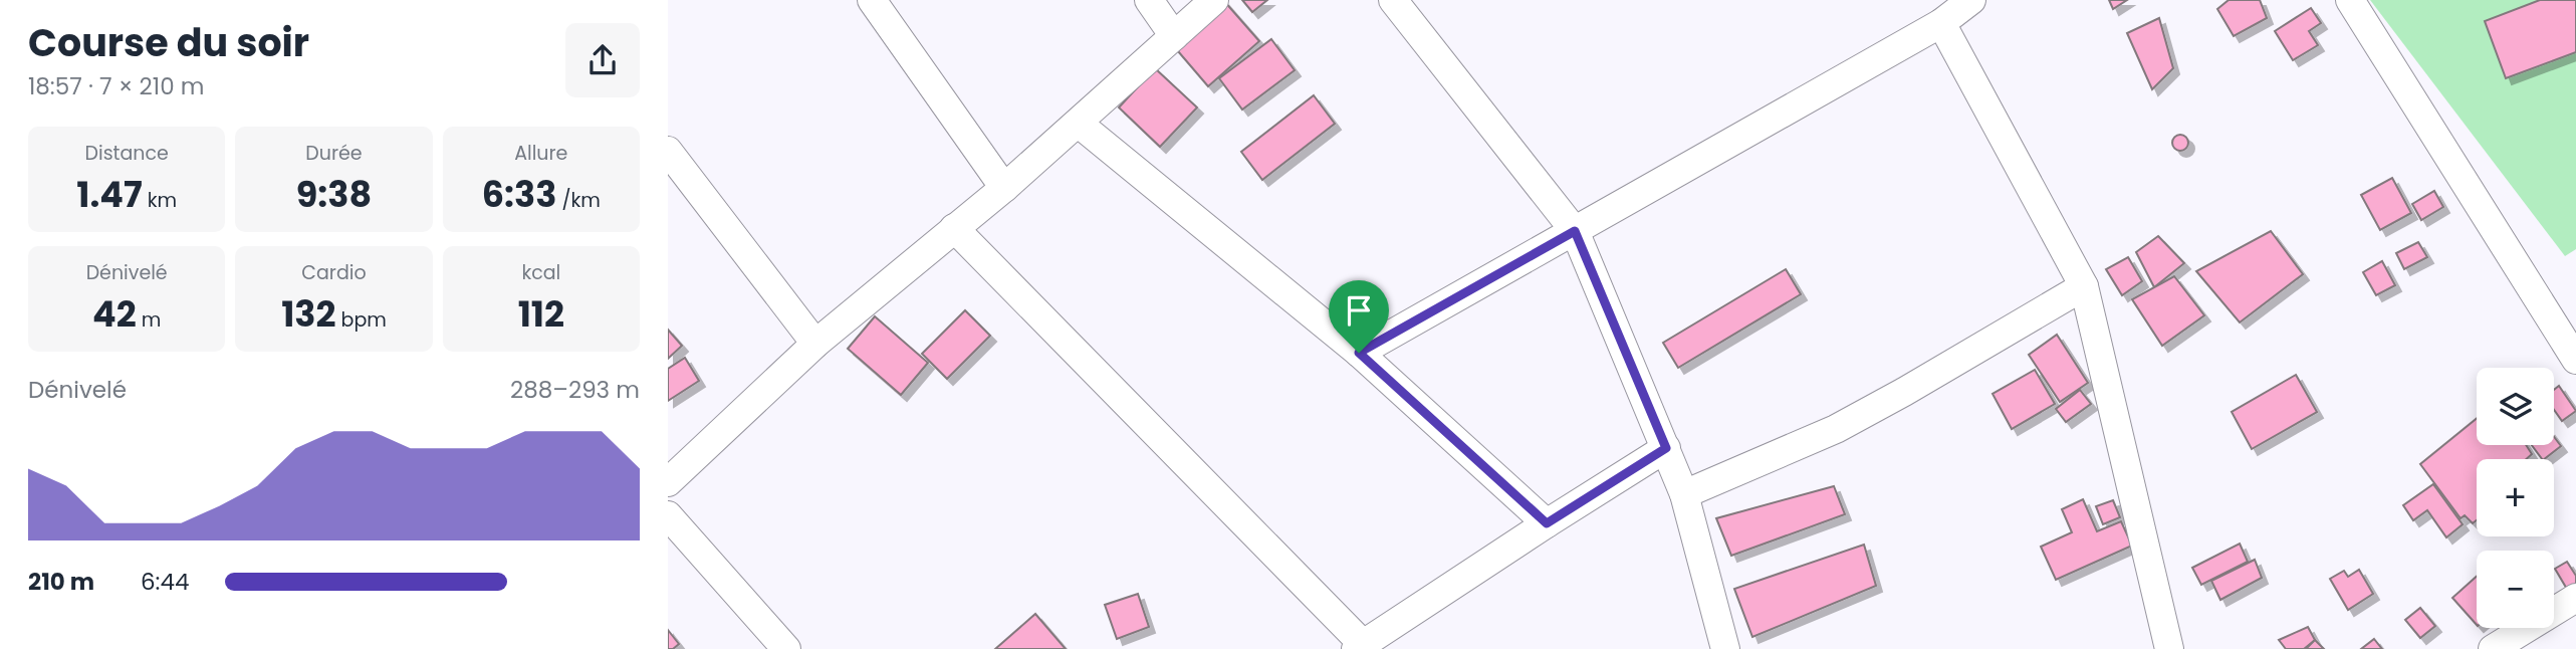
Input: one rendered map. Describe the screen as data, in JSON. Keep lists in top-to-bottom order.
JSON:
{
  "page": {
    "heading": ["Course du soir", "18:57 · 7 × 210 m"],
    "stats": [
      ["Distance", "1.47 km"],
      ["Durée", "9:38"],
      ["Allure", "6:33 /km"],
      ["Dénivelé", "42 m"],
      ["Cardio", "132 bpm"],
      ["kcal", "112"]
    ],
    "chart": ["Dénivelé", "288–293 m"],
    "map_buttons": ["+", "−"],
    "list": [
      {
        "name": "210 m",
        "note": "6:44"
      }
    ]
  }
}
